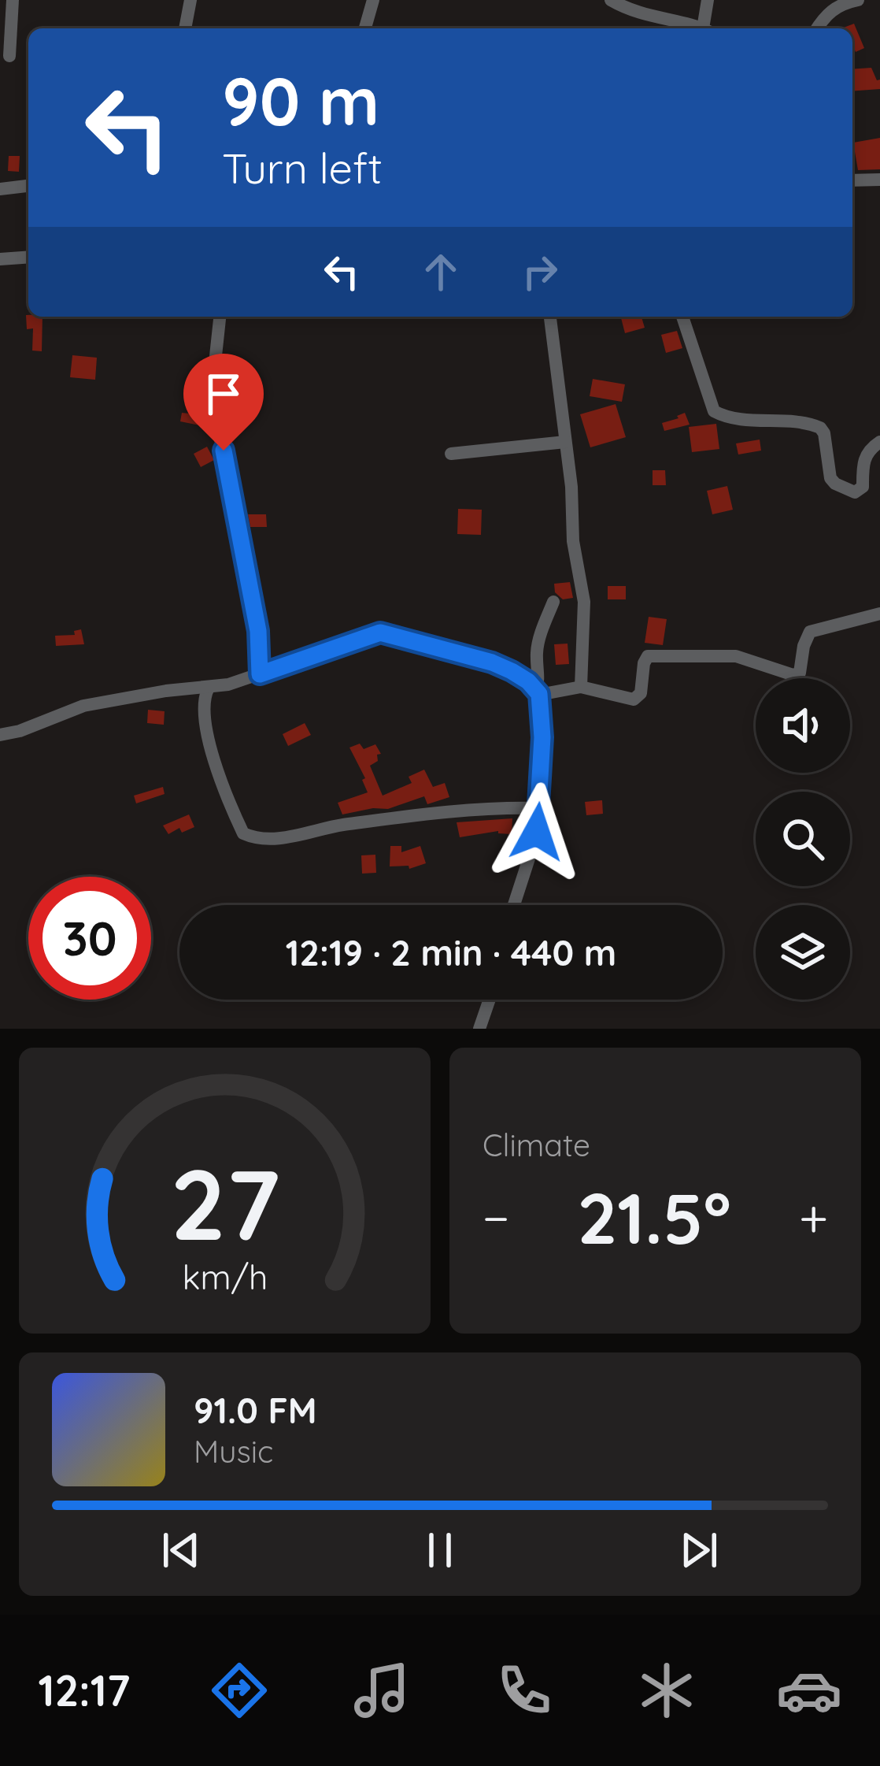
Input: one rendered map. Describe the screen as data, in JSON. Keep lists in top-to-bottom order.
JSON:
{
  "page": {
    "turn": ["90 m", "Turn left"],
    "limit": "30",
    "trip": "12:19 · 2 min · 440 m",
    "tile": "Climate",
    "heat": ["−", "21.5°", "+"],
    "song": ["91.0 FM", "Music"],
    "tabs": "12:17",
    "gauge": ["27", "km/h"]
  }
}
